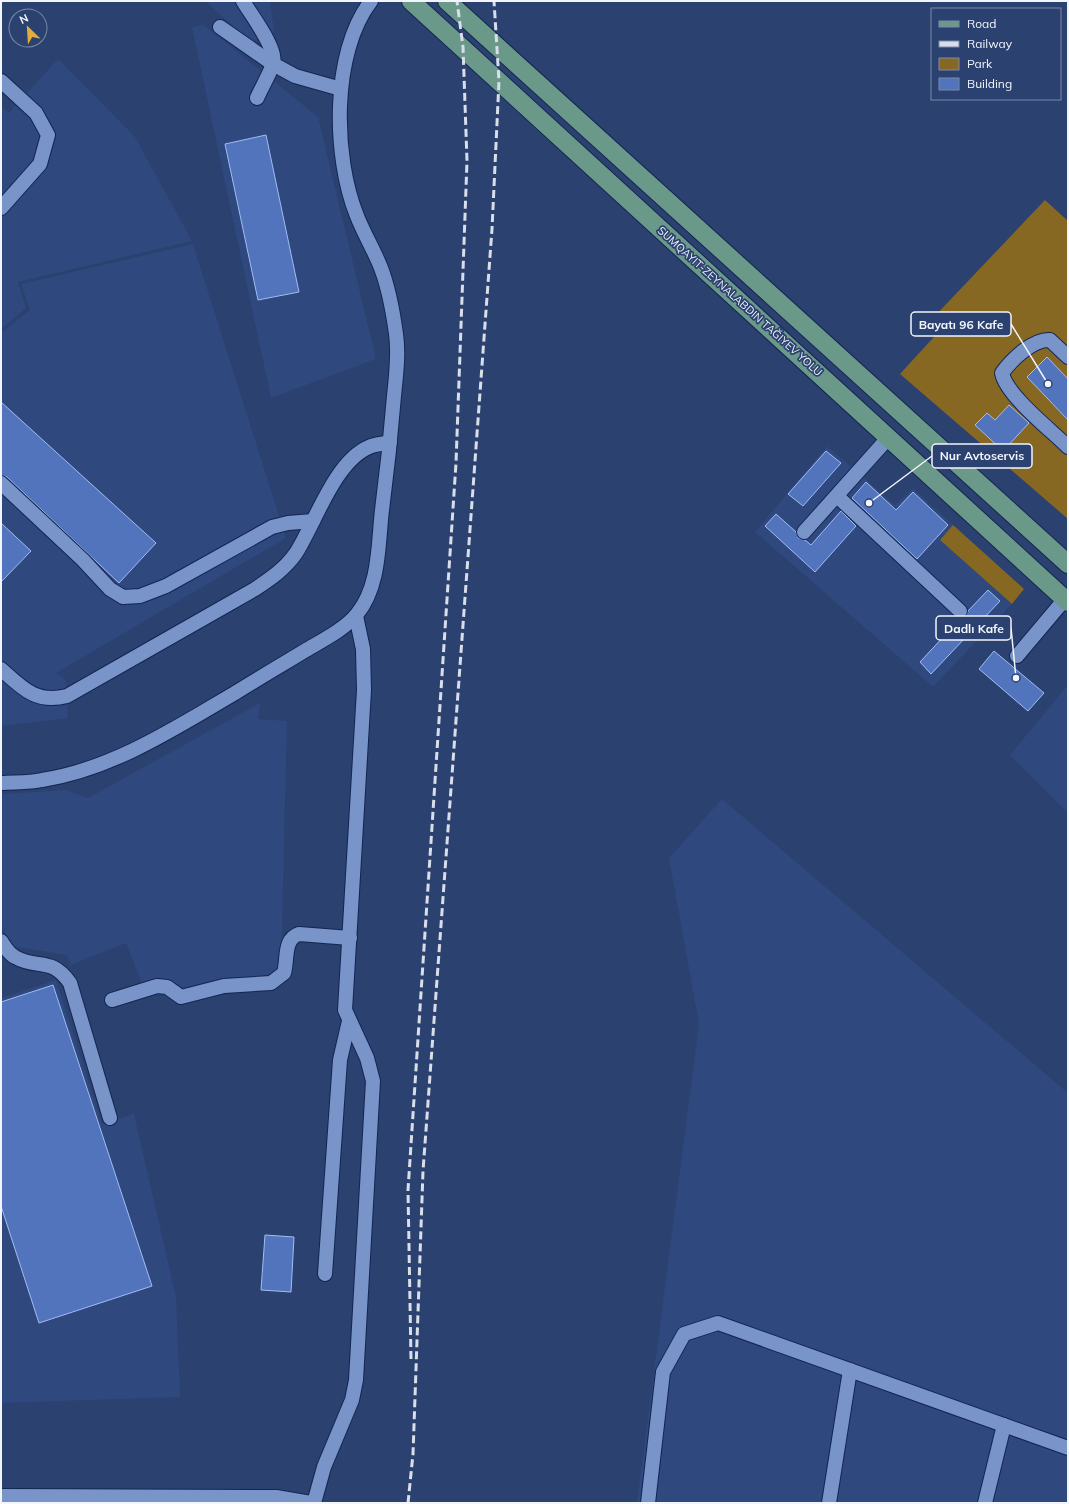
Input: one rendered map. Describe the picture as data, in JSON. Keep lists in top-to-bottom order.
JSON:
{
  "places": ["Bayatı 96 Kafe", "Nur Avtoservis", "Dadlı Kafe"],
  "legend": [
    "Road",
    "Railway",
    "Park",
    "Building"
  ],
  "north": "top left"
}
